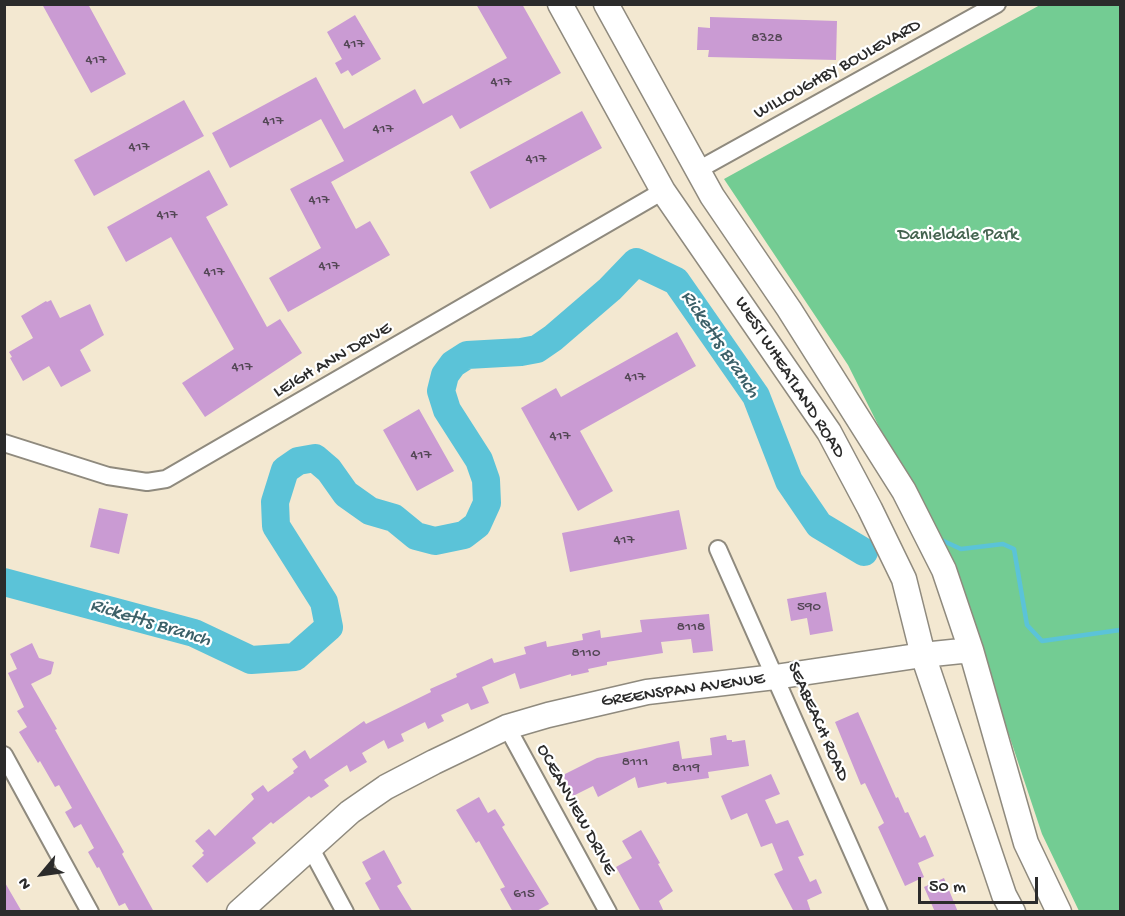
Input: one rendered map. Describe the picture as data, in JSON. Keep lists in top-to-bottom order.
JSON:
{
  "streets": {
    "main road": ["WEST WHEATLAND ROAD", "GREENSPAN AVENUE"],
    "street": [
      "WILLOUGHBY BOULEVARD",
      "LEIGH ANN DRIVE",
      "SEABEACH ROAD",
      "OCEANVIEW DRIVE"
    ]
  },
  "crossings": [
    ["WILLOUGHBY BOULEVARD", "WEST WHEATLAND ROAD"],
    ["LEIGH ANN DRIVE", "WEST WHEATLAND ROAD"],
    ["WEST WHEATLAND ROAD", "GREENSPAN AVENUE"],
    ["GREENSPAN AVENUE", "SEABEACH ROAD"],
    ["GREENSPAN AVENUE", "OCEANVIEW DRIVE"]
  ],
  "water": ["Ricketts Branch"],
  "parks": ["Danieldale Park"],
  "house_numbers": [
    "8328",
    "417",
    "417",
    "417",
    "417",
    "417",
    "417",
    "417",
    "417",
    "417",
    "417",
    "417",
    "417",
    "417",
    "417",
    "417",
    "417",
    "590",
    "8118",
    "8110",
    "8111",
    "8119",
    "615"
  ],
  "scale_bar": "50 m",
  "north": "bottom left"
}
